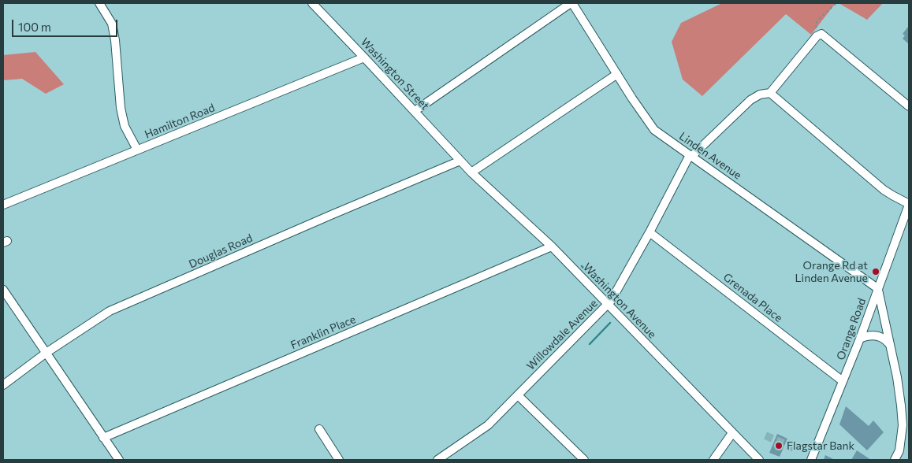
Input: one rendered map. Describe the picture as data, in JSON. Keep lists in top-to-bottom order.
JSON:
{
  "streets": {
    "street": [
      "Washington Street",
      "Hamilton Road",
      "Linden Avenue",
      "Douglas Road",
      "Grenada Place",
      "Washington Avenue",
      "Orange Road",
      "Franklin Place",
      "Willowdale Avenue"
    ]
  },
  "crossings": [
    ["Washington Street", "Hamilton Road"],
    ["Washington Street", "Douglas Road"],
    ["Washington Street", "Washington Avenue"],
    ["Linden Avenue", "Orange Road"],
    ["Linden Avenue", "Willowdale Avenue"],
    ["Douglas Road", "Washington Avenue"],
    ["Grenada Place", "Orange Road"],
    ["Grenada Place", "Willowdale Avenue"],
    ["Washington Avenue", "Franklin Place"],
    ["Washington Avenue", "Willowdale Avenue"]
  ],
  "places": ["Orange Rd at Linden Avenue", "Flagstar Bank"],
  "scale_bar": "100 m"
}
